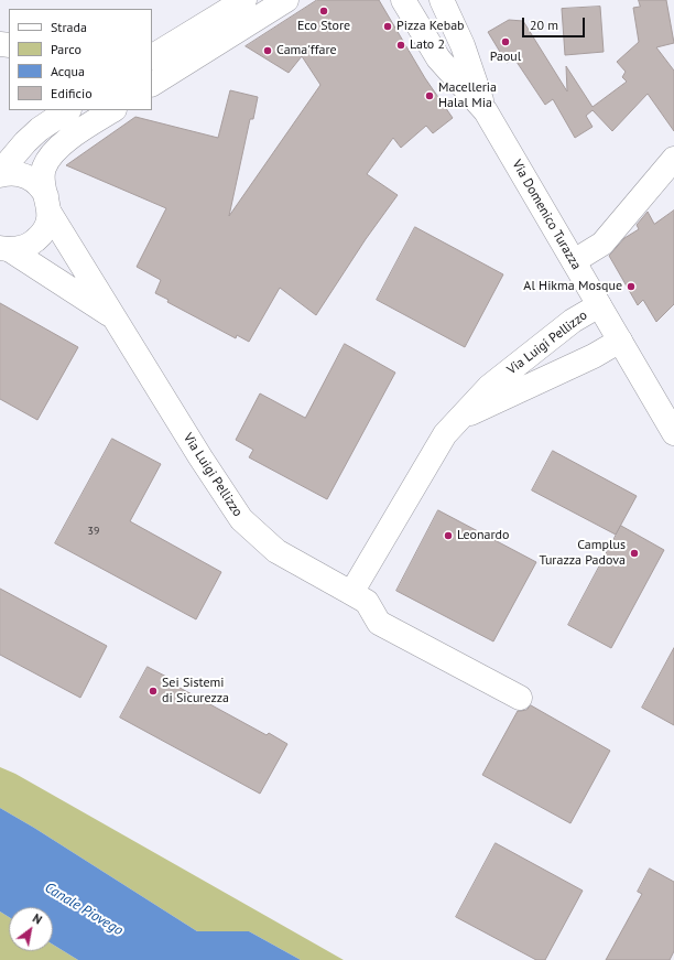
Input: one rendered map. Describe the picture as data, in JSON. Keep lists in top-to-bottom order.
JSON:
{
  "streets": {
    "street": ["Via Domenico Turazza", "Via Luigi Pellizzo"]
  },
  "crossings": [
    ["Via Domenico Turazza", "Via Luigi Pellizzo"]
  ],
  "water": ["Canale Piovego"],
  "places": [
    "Eco Store",
    "Pizza Kebab",
    "Paoul",
    "Lato 2",
    "Cama'ffare",
    "Macelleria Halal Mia",
    "Al Hikma Mosque",
    "Leonardo",
    "Camplus Turazza Padova",
    "Sei Sistemi di Sicurezza"
  ],
  "house_numbers": ["39"],
  "legend": [
    "Strada",
    "Parco",
    "Acqua",
    "Edificio"
  ],
  "scale_bar": "20 m",
  "north": "top right"
}
